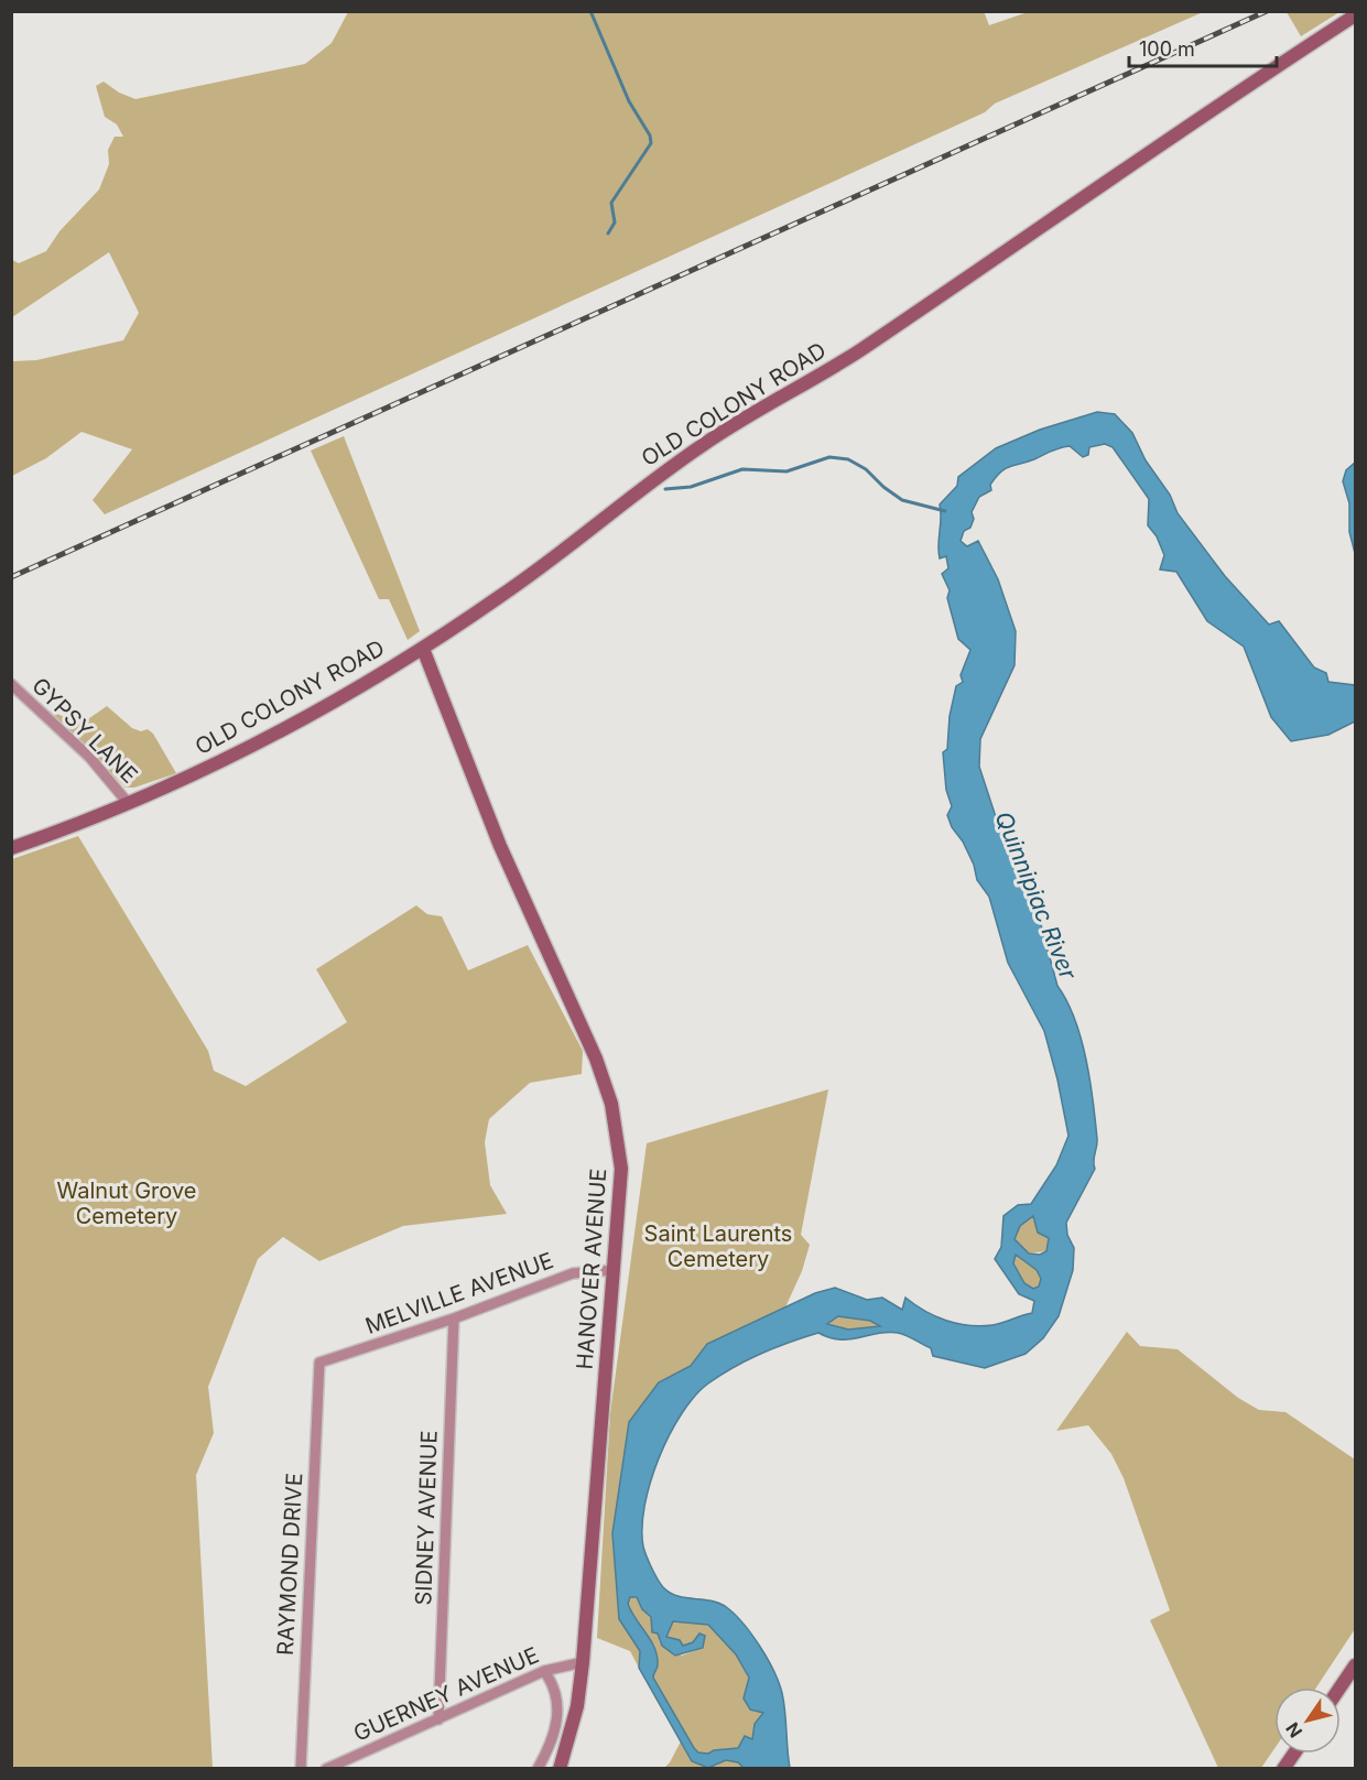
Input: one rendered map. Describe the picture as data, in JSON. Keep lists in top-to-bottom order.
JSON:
{
  "streets": {
    "main road": ["OLD COLONY ROAD", "HANOVER AVENUE"],
    "street": [
      "GYPSY LANE",
      "MELVILLE AVENUE",
      "SIDNEY AVENUE",
      "RAYMOND DRIVE",
      "GUERNEY AVENUE"
    ]
  },
  "crossings": [
    ["OLD COLONY ROAD", "GYPSY LANE"],
    ["OLD COLONY ROAD", "HANOVER AVENUE"],
    ["HANOVER AVENUE", "MELVILLE AVENUE"],
    ["HANOVER AVENUE", "GUERNEY AVENUE"],
    ["MELVILLE AVENUE", "SIDNEY AVENUE"],
    ["MELVILLE AVENUE", "RAYMOND DRIVE"],
    ["SIDNEY AVENUE", "GUERNEY AVENUE"]
  ],
  "water": ["Quinnipiac River"],
  "parks": ["Walnut Grove Cemetery", "Saint Laurents Cemetery"],
  "scale_bar": "100 m",
  "north": "bottom left"
}
